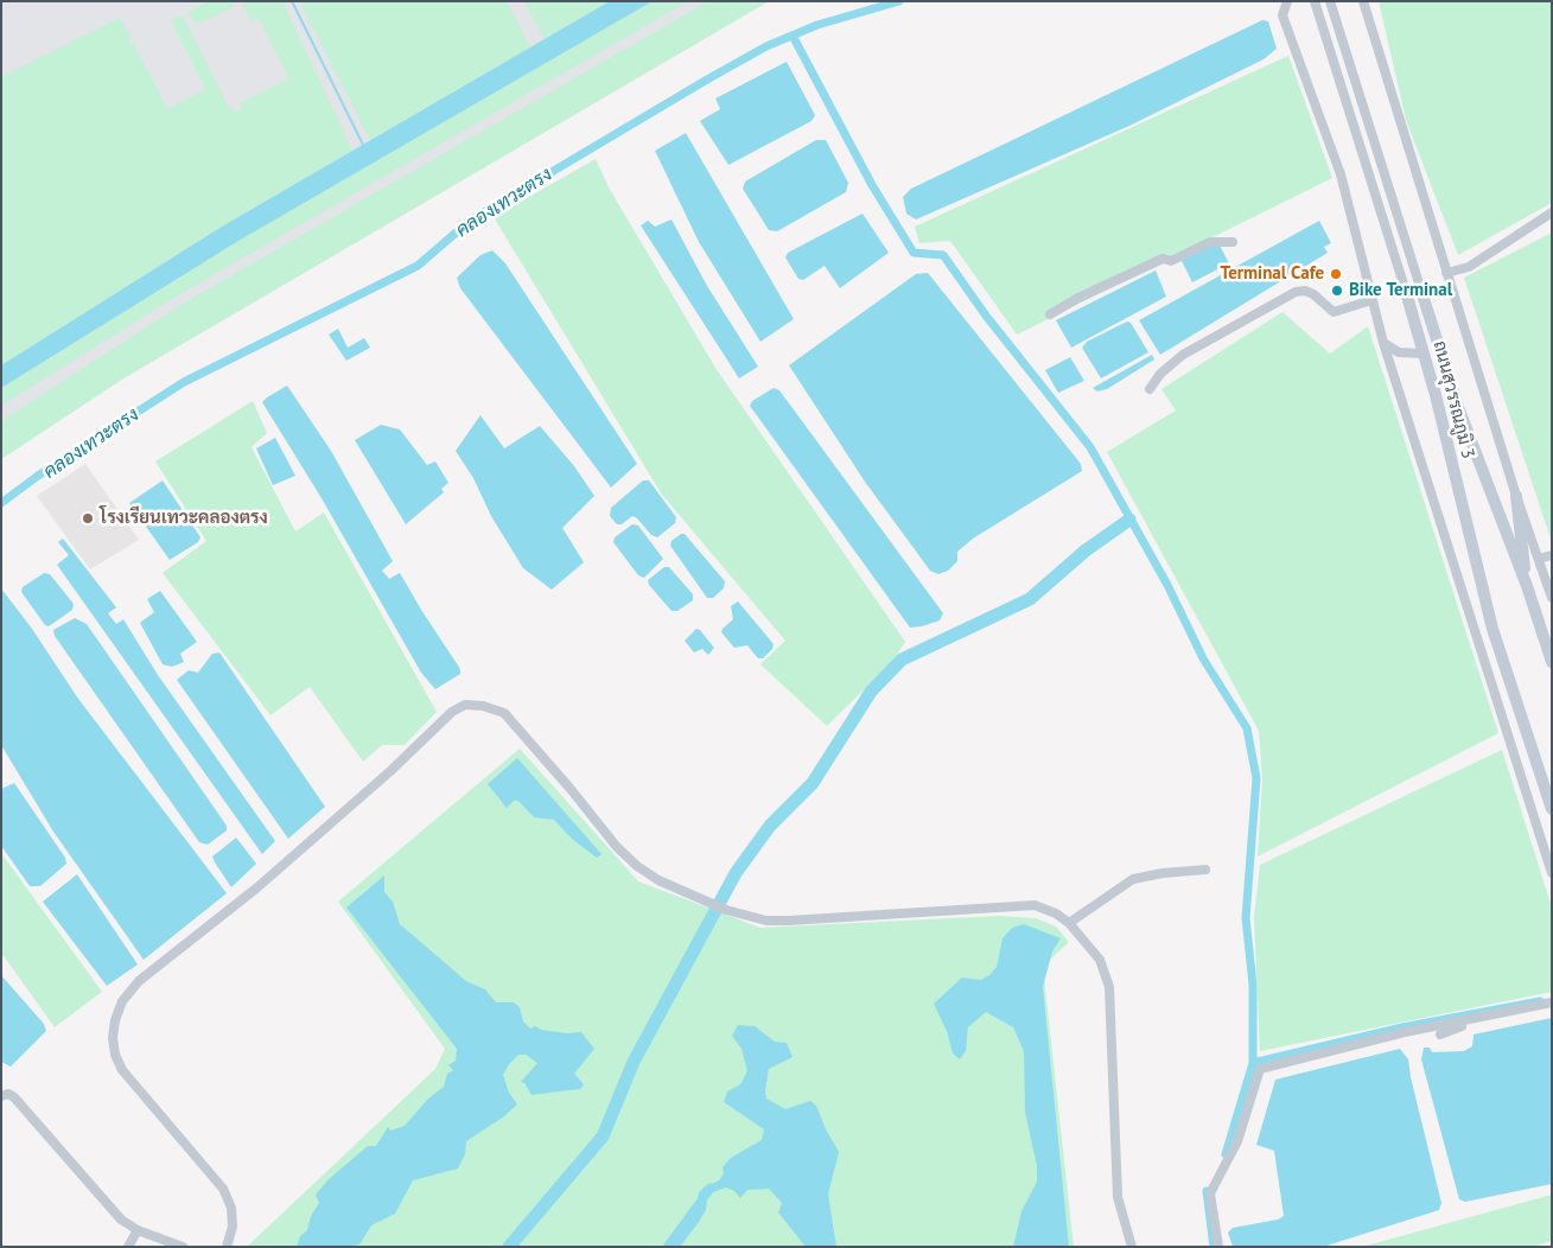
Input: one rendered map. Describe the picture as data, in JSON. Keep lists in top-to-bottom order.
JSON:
{
  "streets": {
    "main road": ["ถนนสุวรรณภูมิ 3"]
  },
  "water": ["คลองเทวะตรง"],
  "places": ["Terminal Cafe", "Bike Terminal", "โรงเรียนเทวะคลองตรง"]
}
